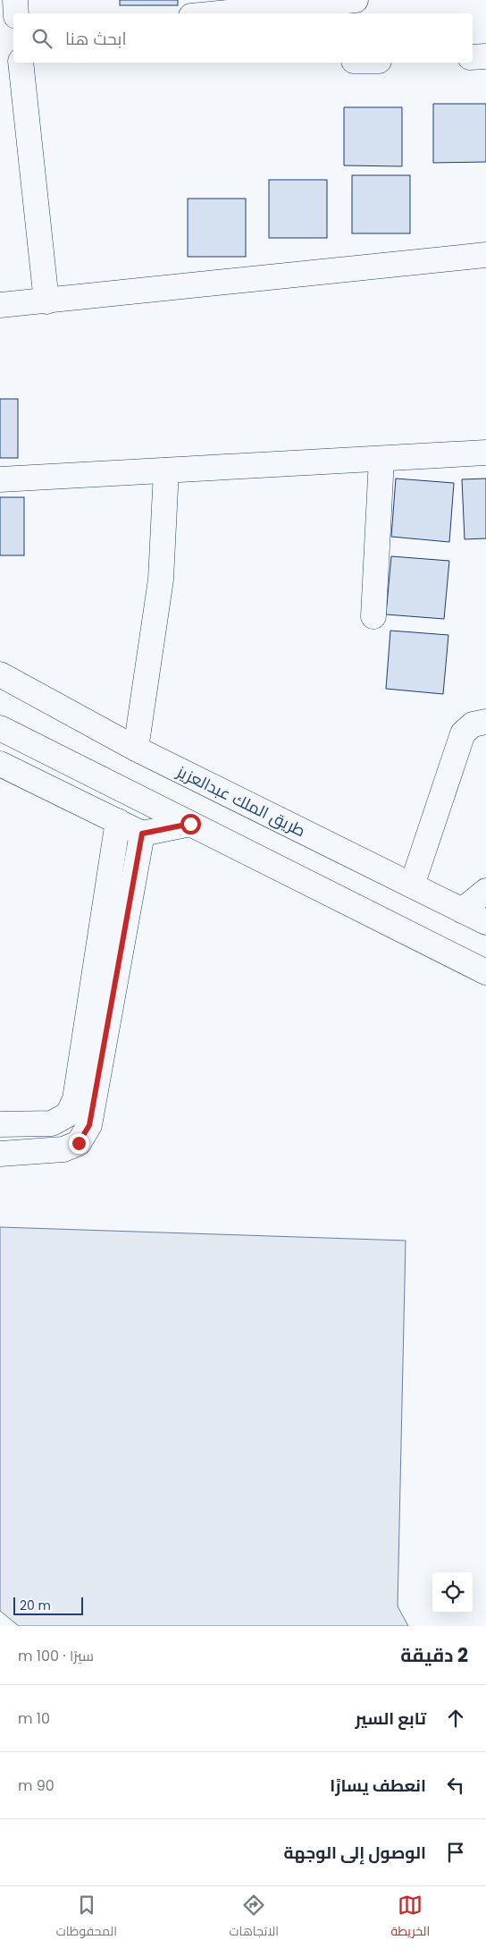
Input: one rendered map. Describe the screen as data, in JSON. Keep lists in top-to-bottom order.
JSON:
{
  "streets": {
    "main road": ["طريق الملك عبدالعزيز"]
  },
  "scale_bar": "20 m",
  "page": {
    "search": "ابحث هنا",
    "scale": "20 m",
    "heading": ["2 دقيقة", "سيرًا · 100 m"],
    "list": [
      ["تابع السير", "10 m"],
      ["انعطف يسارًا", "90 m"],
      "الوصول إلى الوجهة"
    ],
    "nav": ["الخريطة", "الاتجاهات", "المحفوظات"]
  }
}
